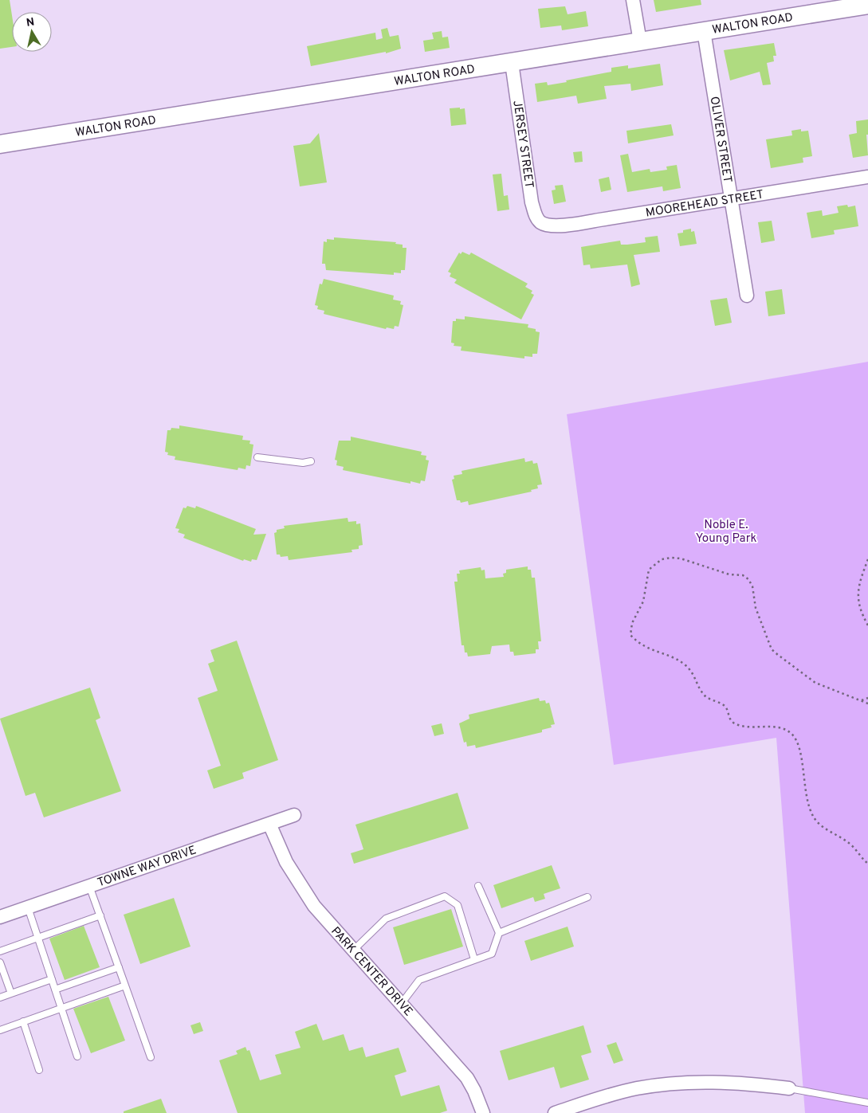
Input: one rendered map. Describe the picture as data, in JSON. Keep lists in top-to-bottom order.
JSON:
{
  "streets": {
    "street": [
      "WALTON ROAD",
      "OLIVER STREET",
      "JERSEY STREET",
      "MOOREHEAD STREET",
      "TOWNE WAY DRIVE",
      "PARK CENTER DRIVE"
    ]
  },
  "crossings": [
    ["WALTON ROAD", "OLIVER STREET"],
    ["WALTON ROAD", "JERSEY STREET"],
    ["OLIVER STREET", "MOOREHEAD STREET"],
    ["JERSEY STREET", "MOOREHEAD STREET"],
    ["TOWNE WAY DRIVE", "PARK CENTER DRIVE"]
  ],
  "parks": ["Noble E. Young Park"],
  "north": "top"
}
